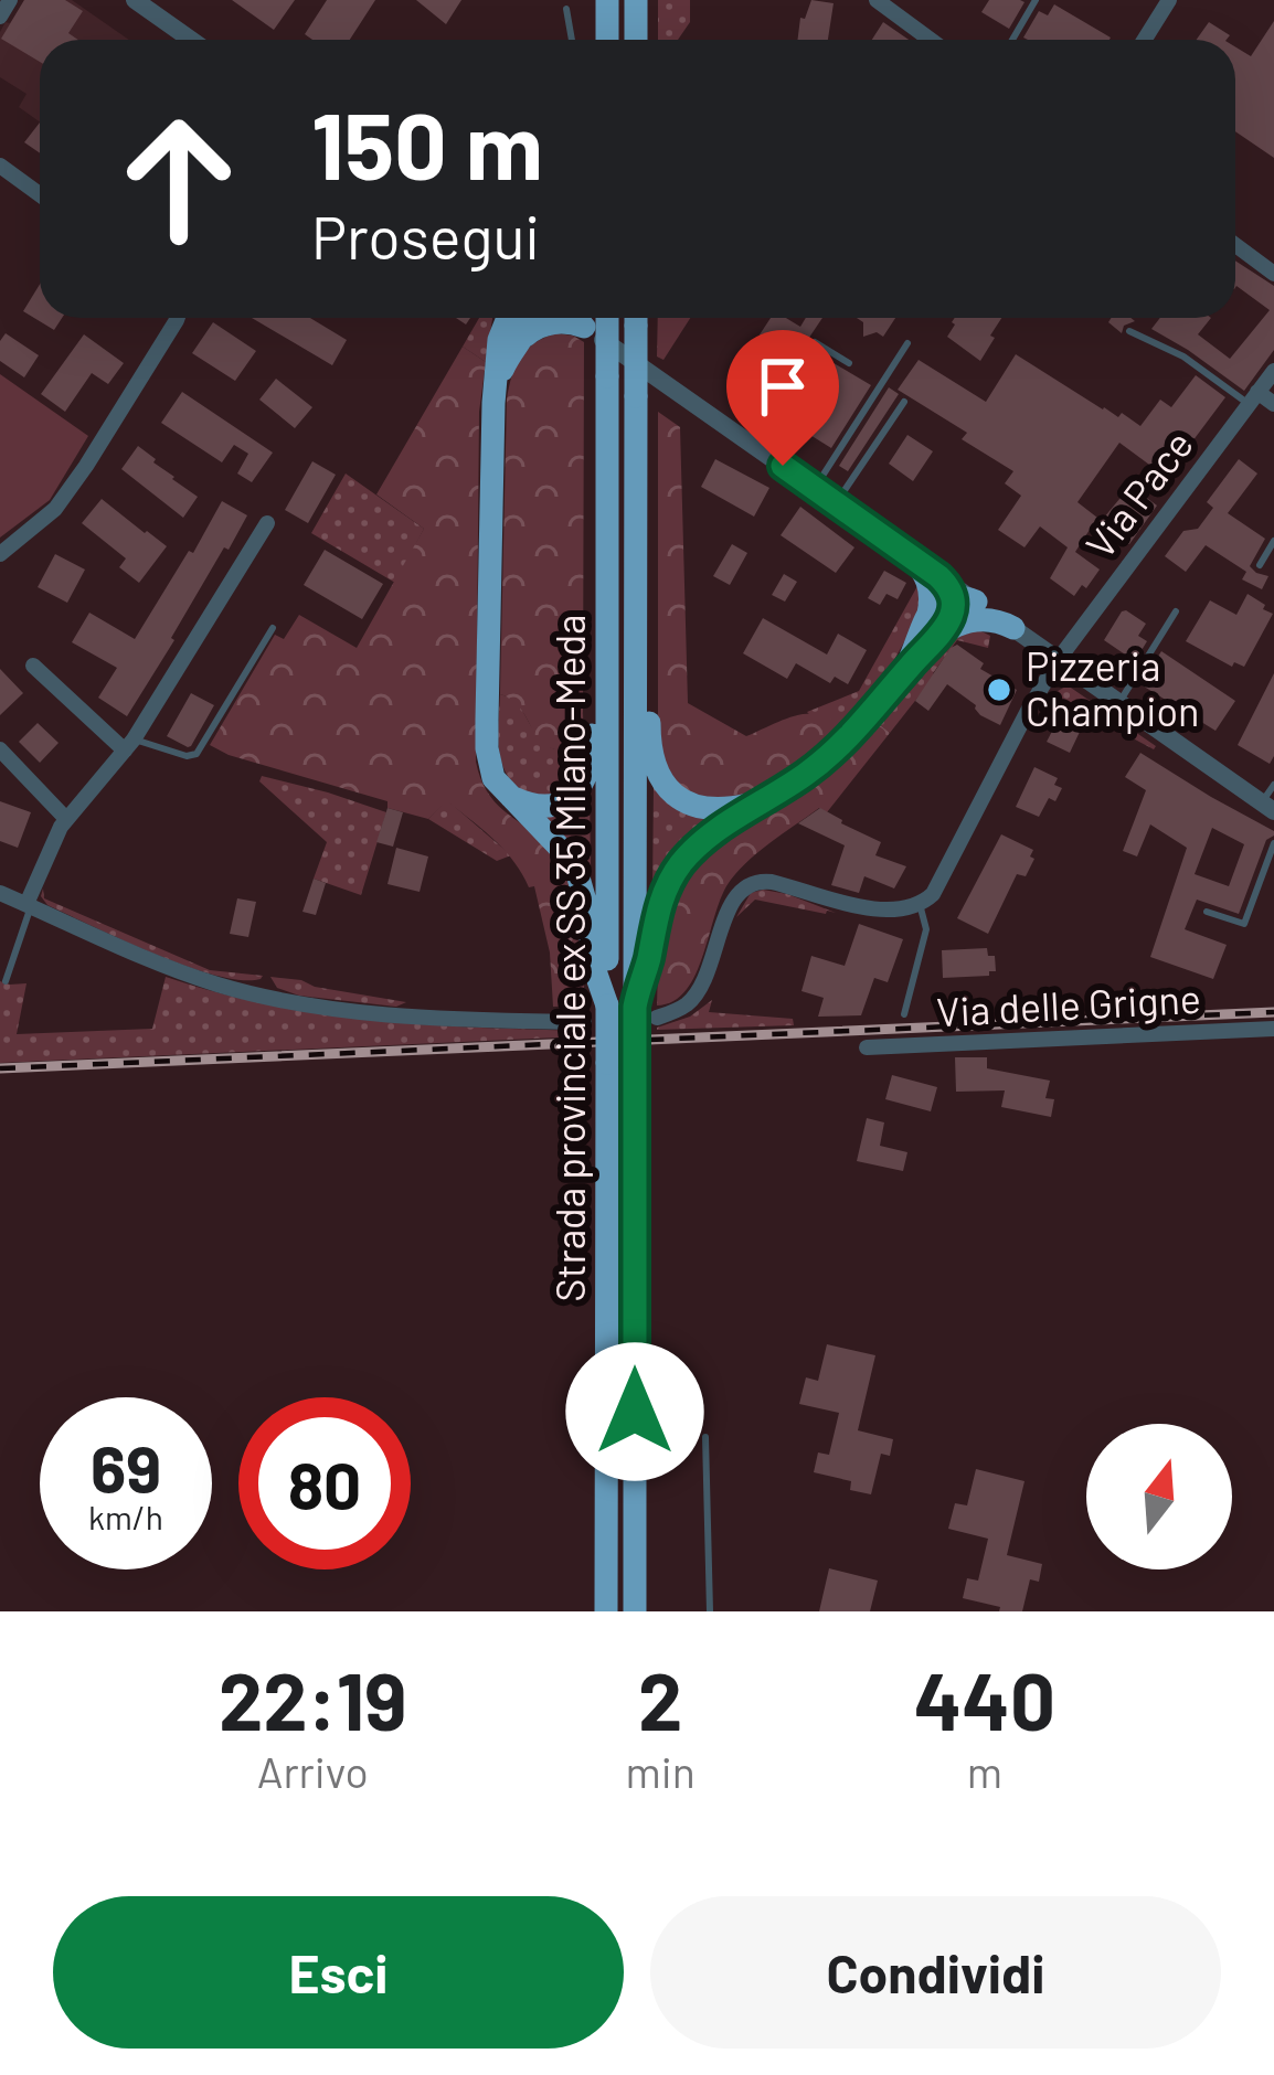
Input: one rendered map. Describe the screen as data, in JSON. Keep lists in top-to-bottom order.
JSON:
{
  "streets": {
    "highway": ["Strada provinciale ex SS 35 Milano-Meda"],
    "street": ["Via Pace", "Via delle Grigne"]
  },
  "places": ["Pizzeria Champion"],
  "north": "top",
  "page": {
    "turn": ["150 m", "Prosegui"],
    "speed": "69 km/h",
    "limit": "80",
    "eta": [
      "22:19",
      "Arrivo",
      "2",
      "min",
      "440",
      "m"
    ],
    "buttons": ["Esci", "Condividi"]
  }
}
